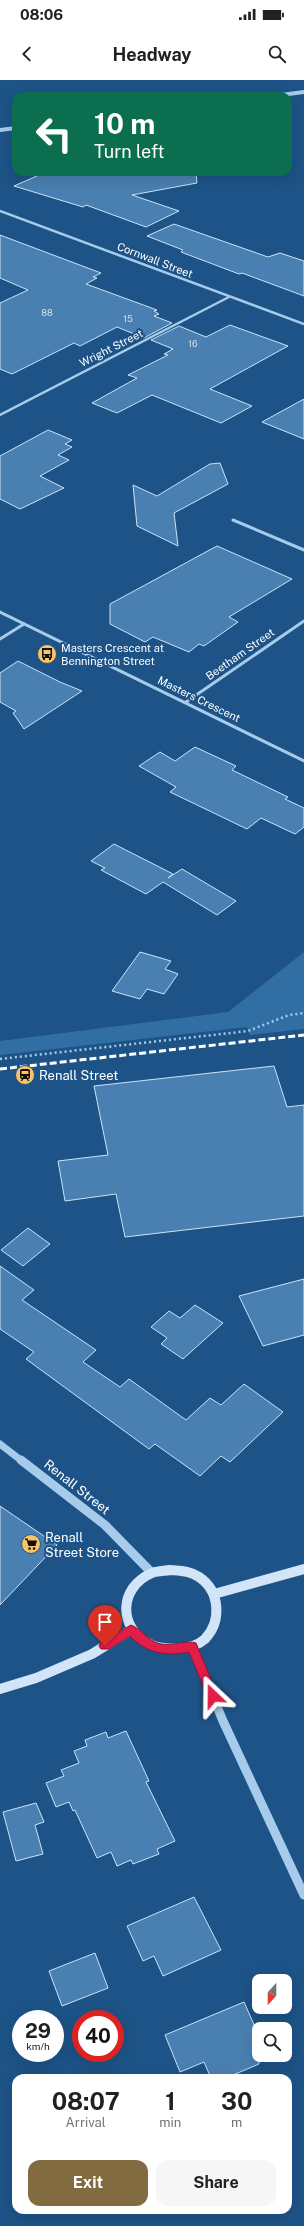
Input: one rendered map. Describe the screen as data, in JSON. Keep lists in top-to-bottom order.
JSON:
{
  "streets": {
    "street": [
      "Cornwall Street",
      "Wright Street",
      "Beetham Street",
      "Masters Crescent",
      "Renall Street"
    ]
  },
  "crossings": [
    ["Cornwall Street", "Wright Street"],
    ["Beetham Street", "Masters Crescent"]
  ],
  "places": {
    "bus stop": ["Masters Crescent at Bennington Street"],
    "station": ["Renall Street"],
    "supermarket": ["Renall Street Store"]
  },
  "house_numbers": ["88", "15", "16"],
  "north": "bottom",
  "page": {
    "status": "08:06",
    "header": "Headway",
    "turn": ["10 m", "Turn left"],
    "speed": "29 km/h",
    "limit": "40",
    "eta": [
      "08:07",
      "Arrival",
      "1",
      "min",
      "30",
      "m"
    ],
    "buttons": ["Exit", "Share"]
  }
}
